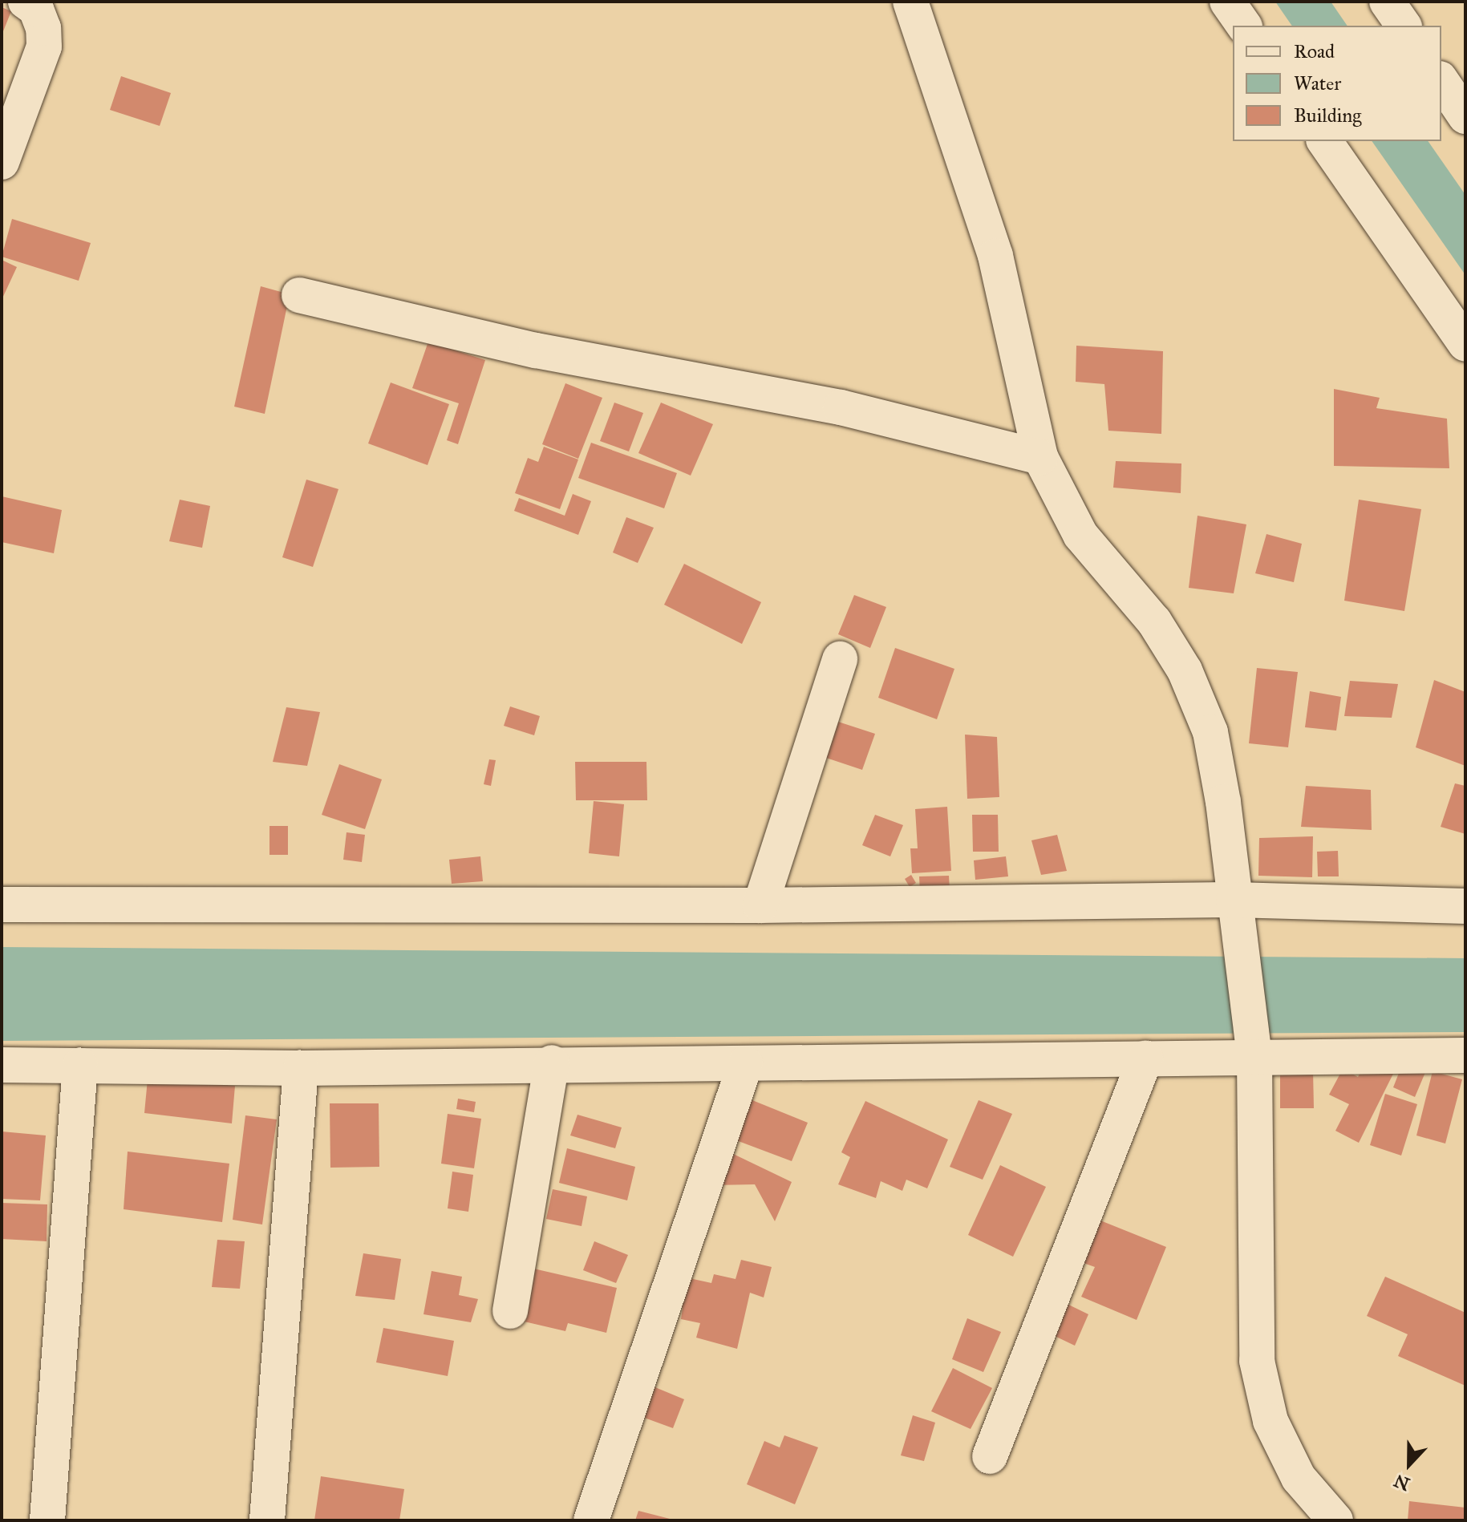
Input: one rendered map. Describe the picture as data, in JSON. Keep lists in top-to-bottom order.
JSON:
{
  "legend": ["Road", "Water", "Building"],
  "north": "bottom"
}
